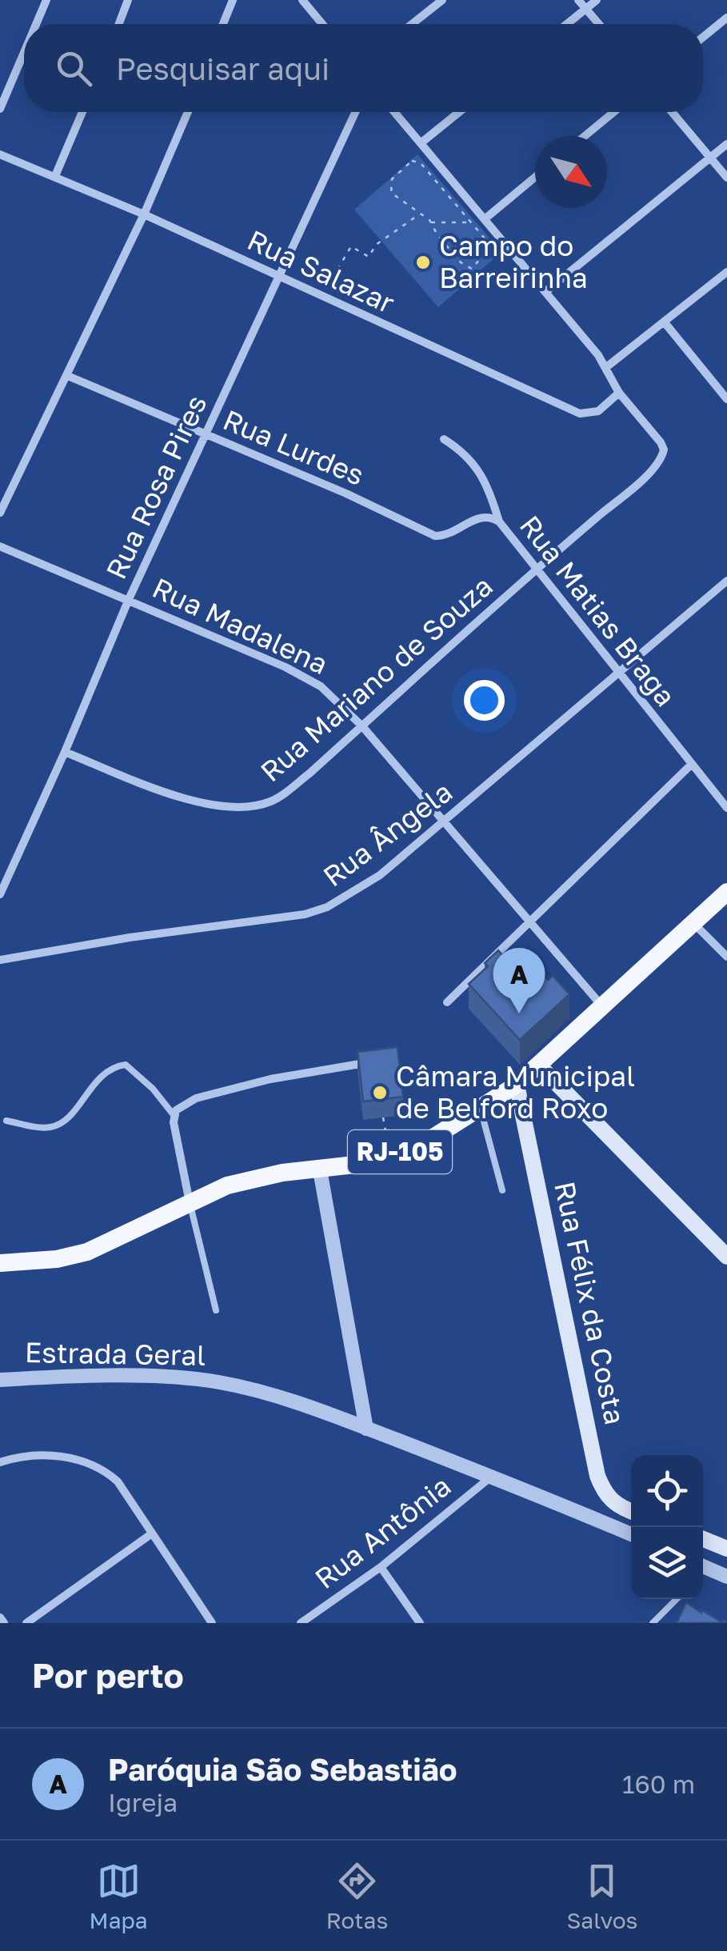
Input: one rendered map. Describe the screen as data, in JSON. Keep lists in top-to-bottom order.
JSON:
{
  "streets": {
    "main road": ["RJ-105", "Rua Félix da Costa"],
    "street": [
      "Rua Salazar",
      "Rua Lurdes",
      "Rua Rosa Pires",
      "Rua Matias Braga",
      "Rua Madalena",
      "Rua Mariano de Souza",
      "Rua Ângela",
      "Estrada Geral",
      "Rua Antônia"
    ]
  },
  "crossings": [
    ["Rua Salazar", "Rua Rosa Pires"],
    ["Rua Salazar", "Rua Mariano de Souza"],
    ["Rua Lurdes", "Rua Rosa Pires"],
    ["Rua Lurdes", "Rua Matias Braga"],
    ["Rua Rosa Pires", "Rua Madalena"],
    ["Rua Rosa Pires", "Rua Mariano de Souza"],
    ["Rua Matias Braga", "Rua Mariano de Souza"],
    ["Rua Matias Braga", "Rua Ângela"],
    ["Rua Madalena", "Rua Mariano de Souza"],
    ["Rua Madalena", "Rua Ângela"],
    ["Rua Madalena", "RJ-105"],
    ["RJ-105", "Rua Félix da Costa"],
    ["Estrada Geral", "Rua Antônia"]
  ],
  "places": ["Campo do Barreirinha", "Câmara Municipal de Belford Roxo"],
  "north": "bottom right",
  "page": {
    "search": "Pesquisar aqui",
    "pins": "A",
    "heading": "Por perto",
    "list": [
      {
        "mark": "A",
        "name": "Paróquia São Sebastião",
        "note": "Igreja",
        "value": "160 m"
      }
    ],
    "nav": ["Mapa", "Rotas", "Salvos"]
  }
}
